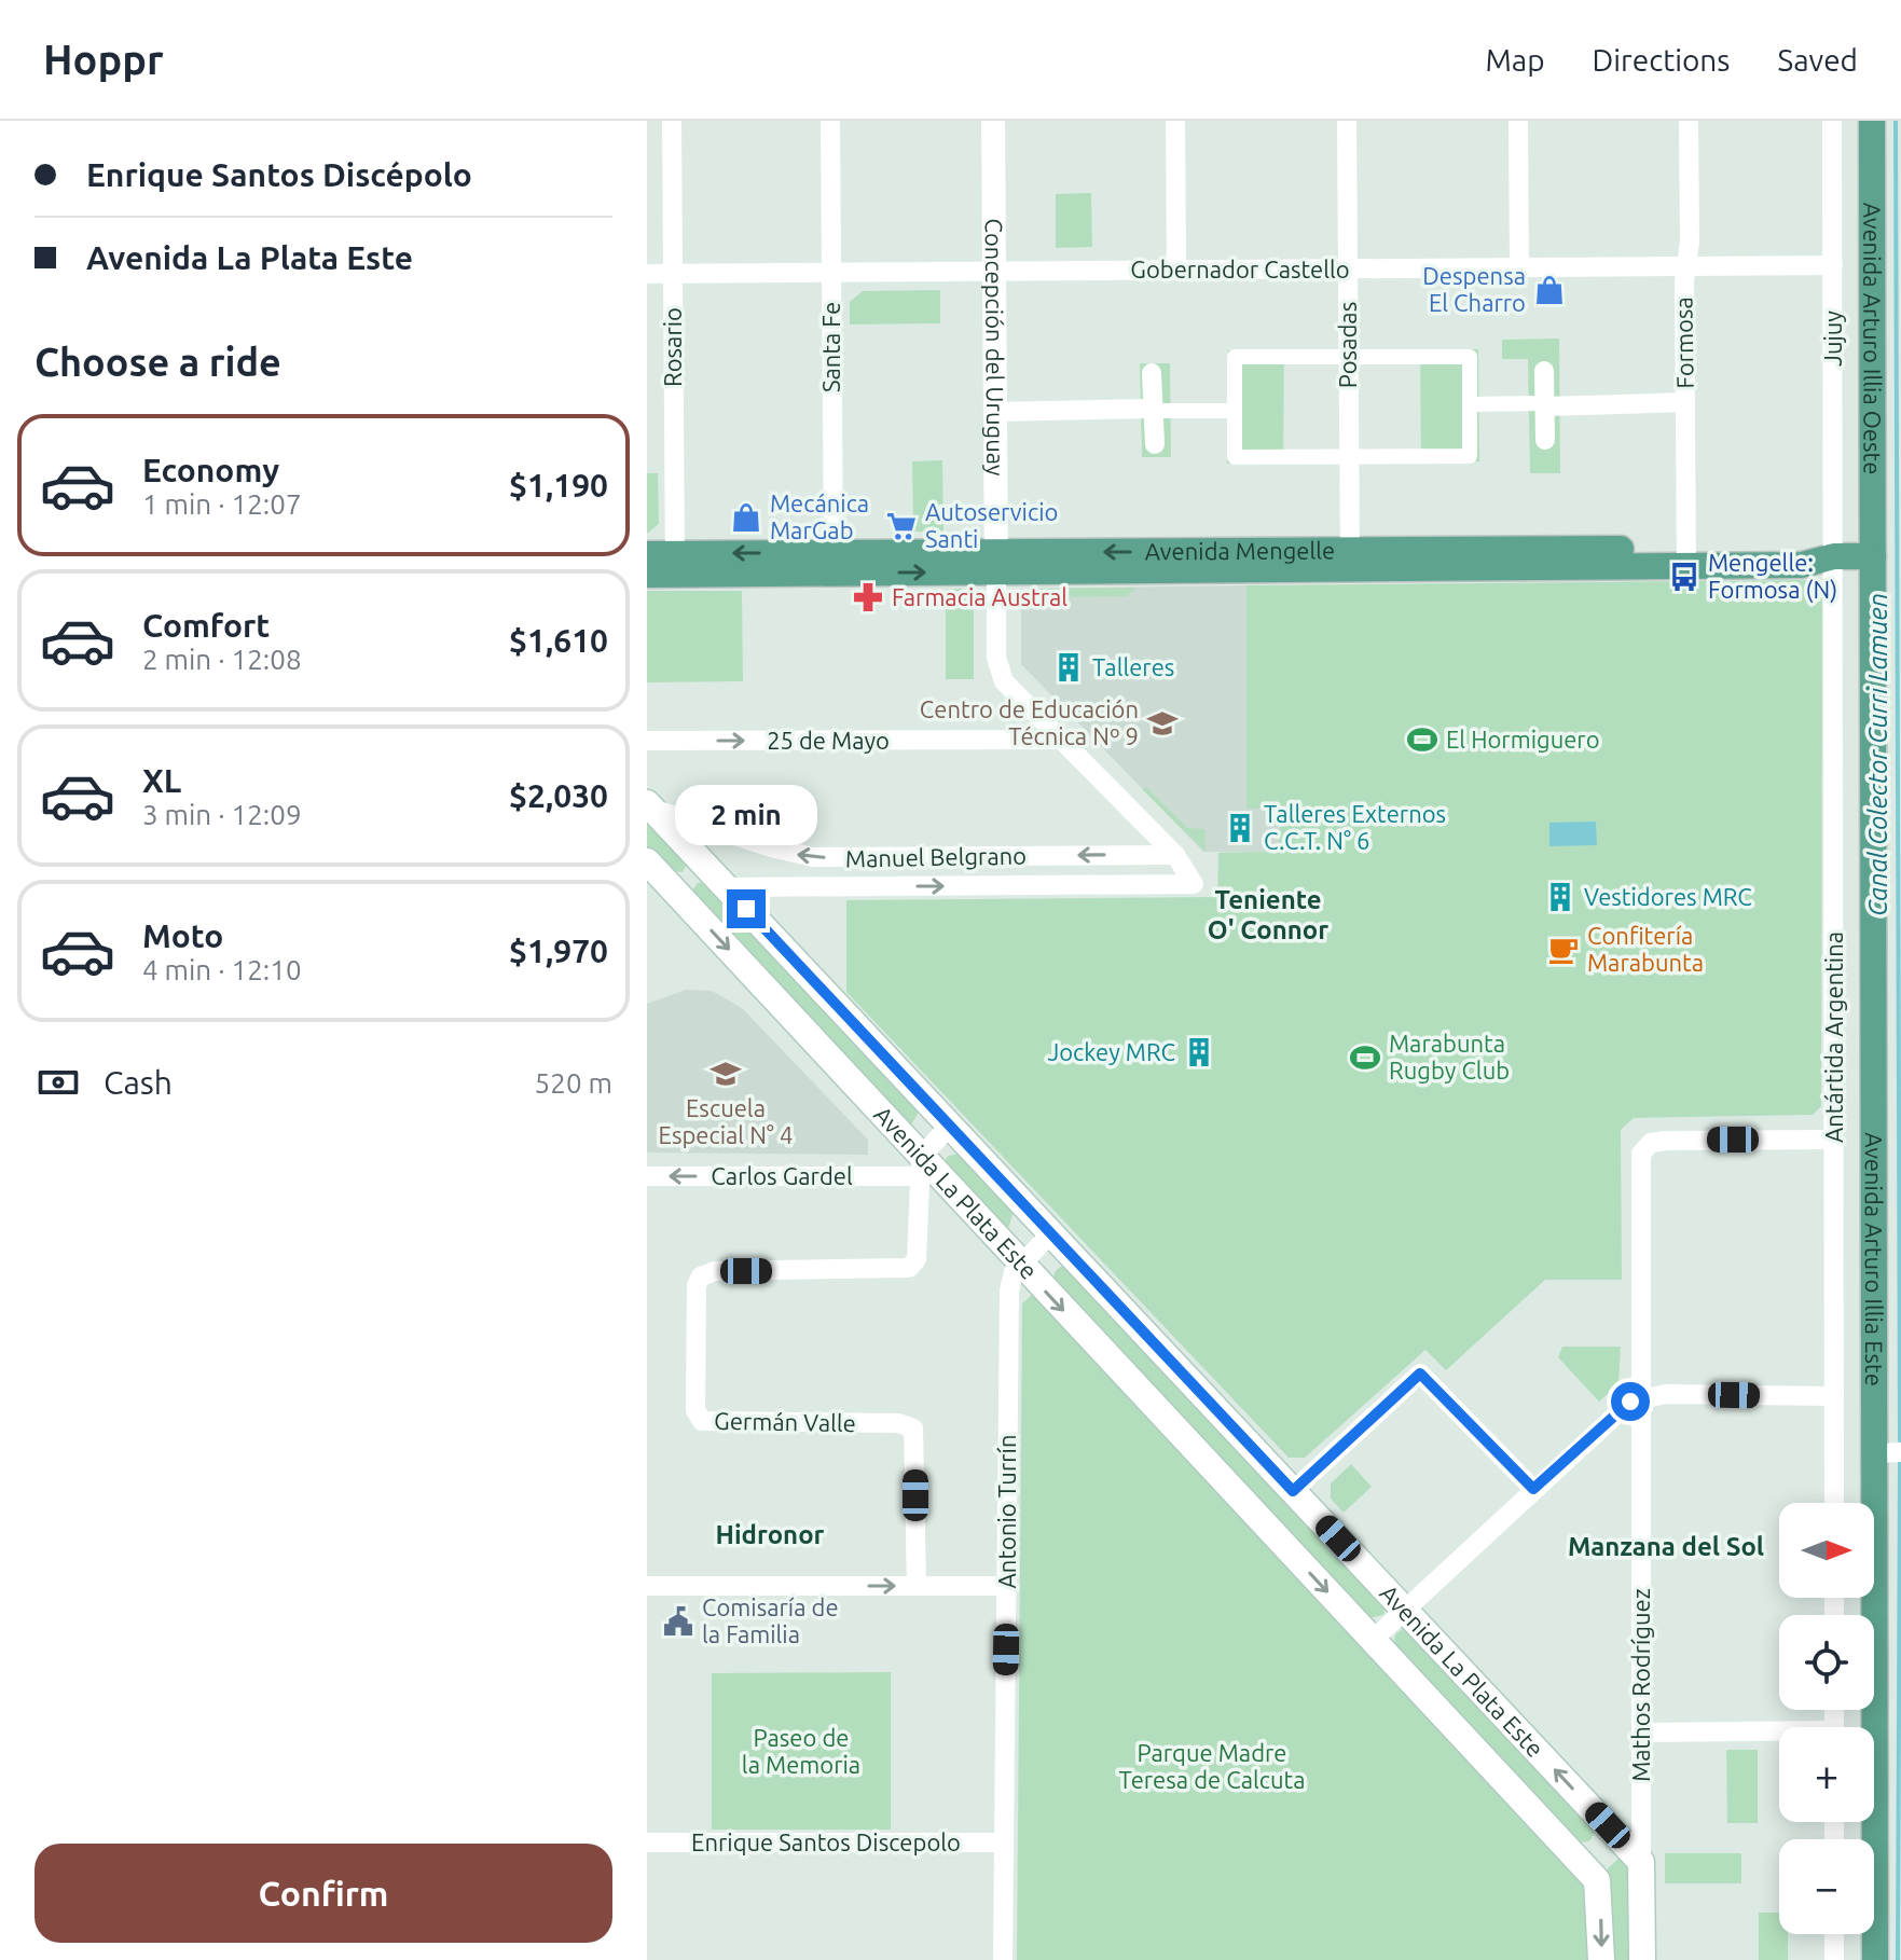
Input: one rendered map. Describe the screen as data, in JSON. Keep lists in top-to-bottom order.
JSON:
{
  "streets": {
    "main road": [
      "Avenida Arturo Illia Oeste",
      "Avenida Mengelle",
      "Avenida La Plata Este",
      "Avenida Arturo Illia Este"
    ],
    "street": [
      "Gobernador Castello",
      "Jujuy",
      "Formosa",
      "Posadas",
      "Concepción del Uruguay",
      "Rosario",
      "Santa Fe",
      "25 de Mayo",
      "Manuel Belgrano",
      "Antártida Argentina",
      "Carlos Gardel",
      "Germán Valle",
      "Antonio Turrín",
      "Mathos Rodríguez",
      "Enrique Santos Discepolo"
    ]
  },
  "crossings": [
    ["Gobernador Castello", "Jujuy"],
    ["Gobernador Castello", "Formosa"],
    ["Gobernador Castello", "Posadas"],
    ["Gobernador Castello", "Concepción del Uruguay"],
    ["Gobernador Castello", "Rosario"],
    ["Gobernador Castello", "Santa Fe"],
    ["Jujuy", "Avenida Mengelle"],
    ["Jujuy", "Antártida Argentina"],
    ["Avenida Arturo Illia Oeste", "Avenida Mengelle"],
    ["Avenida Arturo Illia Oeste", "Avenida Arturo Illia Este"],
    ["Formosa", "Avenida Mengelle"],
    ["Posadas", "Avenida Mengelle"],
    ["Concepción del Uruguay", "Avenida Mengelle"],
    ["Rosario", "Avenida Mengelle"],
    ["Santa Fe", "Avenida Mengelle"],
    ["Avenida Mengelle", "Antártida Argentina"],
    ["Avenida Mengelle", "Avenida Arturo Illia Este"],
    ["Manuel Belgrano", "Avenida La Plata Este"],
    ["Antártida Argentina", "Mathos Rodríguez"],
    ["Carlos Gardel", "Avenida La Plata Este"],
    ["Carlos Gardel", "Germán Valle"],
    ["Avenida La Plata Este", "Germán Valle"],
    ["Avenida La Plata Este", "Antonio Turrín"],
    ["Avenida La Plata Este", "Mathos Rodríguez"],
    ["Antonio Turrín", "Enrique Santos Discepolo"]
  ],
  "one_way": ["25 de Mayo", "Carlos Gardel"],
  "districts": ["Teniente O' Connor", "Hidronor", "Manzana del Sol"],
  "water": ["Canal Colector Curri Lamuen"],
  "parks": ["Paseo de la Memoria", "Parque Madre Teresa de Calcuta"],
  "places": {
    "shop": ["Despensa El Charro", "Mecánica MarGab"],
    "supermarket": ["Autoservicio Santi"],
    "bus stop": ["Mengelle: Formosa (N)"],
    "pharmacy": ["Farmacia Austral"],
    "building": [
      "Talleres",
      "Talleres Externos C.C.T. N° 6",
      "Vestidores MRC",
      "Jockey MRC"
    ],
    "school or university": ["Centro de Educación Técnica Nº 9", "Escuela Especial N° 4"],
    "sports": ["El Hormiguero", "Marabunta Rugby Club"],
    "cafe": ["Confitería Marabunta"],
    "public building": ["Comisaría de la Familia"]
  },
  "north": "right",
  "page": {
    "header": "Hoppr",
    "nav": ["Map", "Directions", "Saved"],
    "banner": ["Enrique Santos Discépolo", "Avenida La Plata Este"],
    "heading": "Choose a ride",
    "list": [
      {
        "name": "Economy",
        "note": "1 min · 12:07",
        "value": "$1,190"
      },
      {
        "name": "Comfort",
        "note": "2 min · 12:08",
        "value": "$1,610"
      },
      {
        "name": "XL",
        "note": "3 min · 12:09",
        "value": "$2,030"
      },
      {
        "name": "Moto",
        "note": "4 min · 12:10",
        "value": "$1,970"
      }
    ],
    "bubble": "2 min",
    "pay": ["Cash", "520 m"],
    "map_buttons": ["+", "−"],
    "buttons": "Confirm"
  }
}
